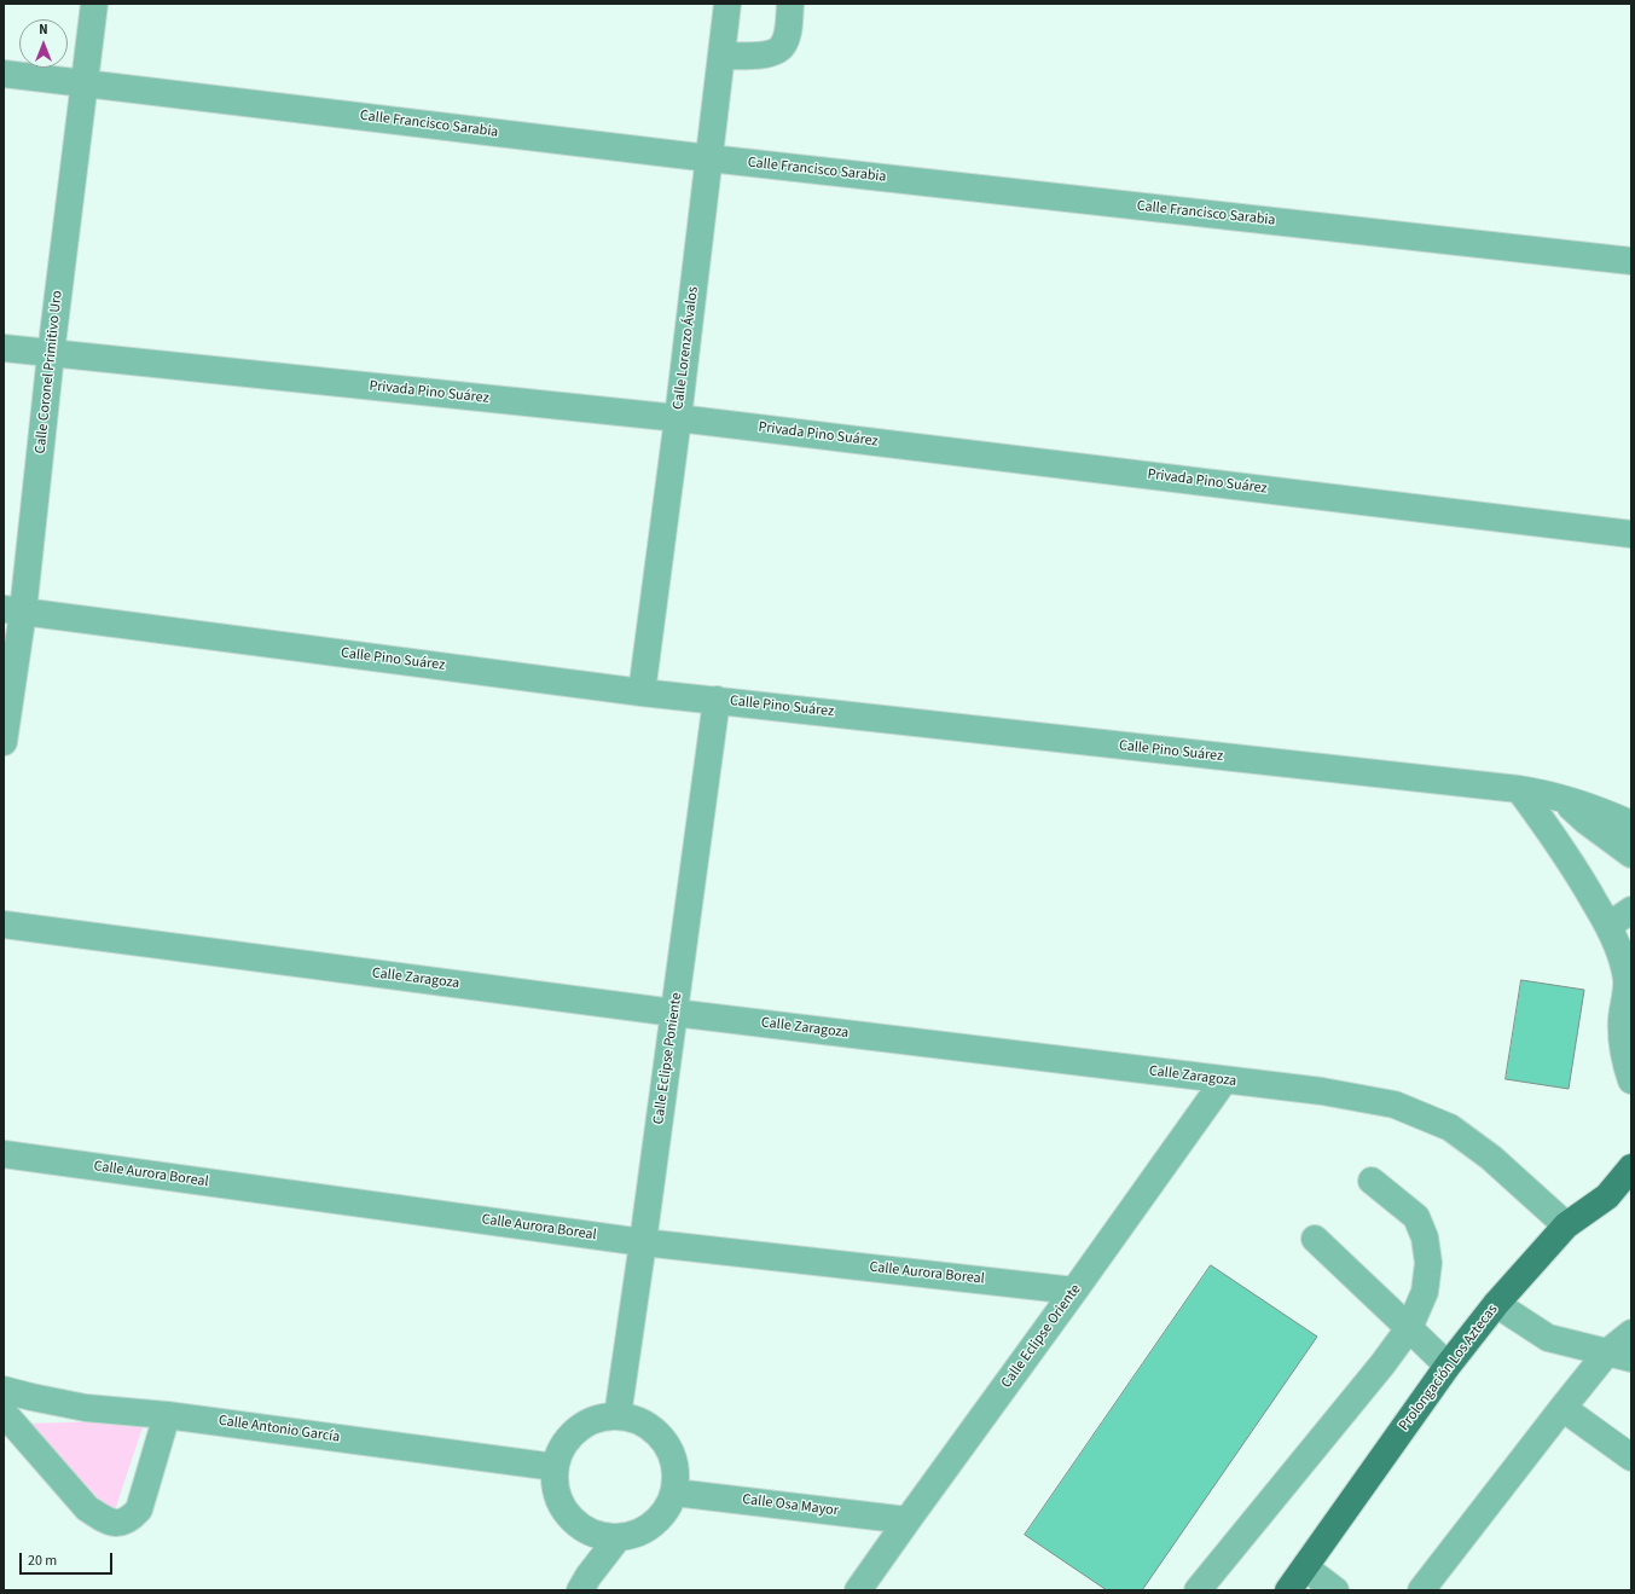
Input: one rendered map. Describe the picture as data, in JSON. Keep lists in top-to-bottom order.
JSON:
{
  "streets": {
    "main road": ["Prolongación Los Aztecas"],
    "street": [
      "Calle Francisco Sarabia",
      "Calle Lorenzo Ávalos",
      "Calle Coronel Primitivo Uro",
      "Privada Pino Suárez",
      "Calle Pino Suárez",
      "Calle Zaragoza",
      "Calle Eclipse Poniente",
      "Calle Aurora Boreal",
      "Calle Eclipse Oriente",
      "Calle Antonio García",
      "Calle Osa Mayor"
    ]
  },
  "crossings": [
    ["Calle Francisco Sarabia", "Calle Lorenzo Ávalos"],
    ["Calle Francisco Sarabia", "Calle Coronel Primitivo Uro"],
    ["Calle Lorenzo Ávalos", "Privada Pino Suárez"],
    ["Calle Lorenzo Ávalos", "Calle Pino Suárez"],
    ["Calle Coronel Primitivo Uro", "Privada Pino Suárez"],
    ["Calle Coronel Primitivo Uro", "Calle Pino Suárez"],
    ["Calle Pino Suárez", "Calle Eclipse Poniente"],
    ["Calle Zaragoza", "Calle Eclipse Poniente"],
    ["Calle Zaragoza", "Calle Eclipse Oriente"],
    ["Calle Zaragoza", "Prolongación Los Aztecas"],
    ["Calle Eclipse Poniente", "Calle Aurora Boreal"],
    ["Calle Eclipse Poniente", "Calle Antonio García"],
    ["Calle Eclipse Poniente", "Calle Osa Mayor"],
    ["Calle Aurora Boreal", "Calle Eclipse Oriente"],
    ["Calle Eclipse Oriente", "Calle Osa Mayor"],
    ["Calle Antonio García", "Calle Osa Mayor"]
  ],
  "scale_bar": "20 m",
  "north": "top"
}
